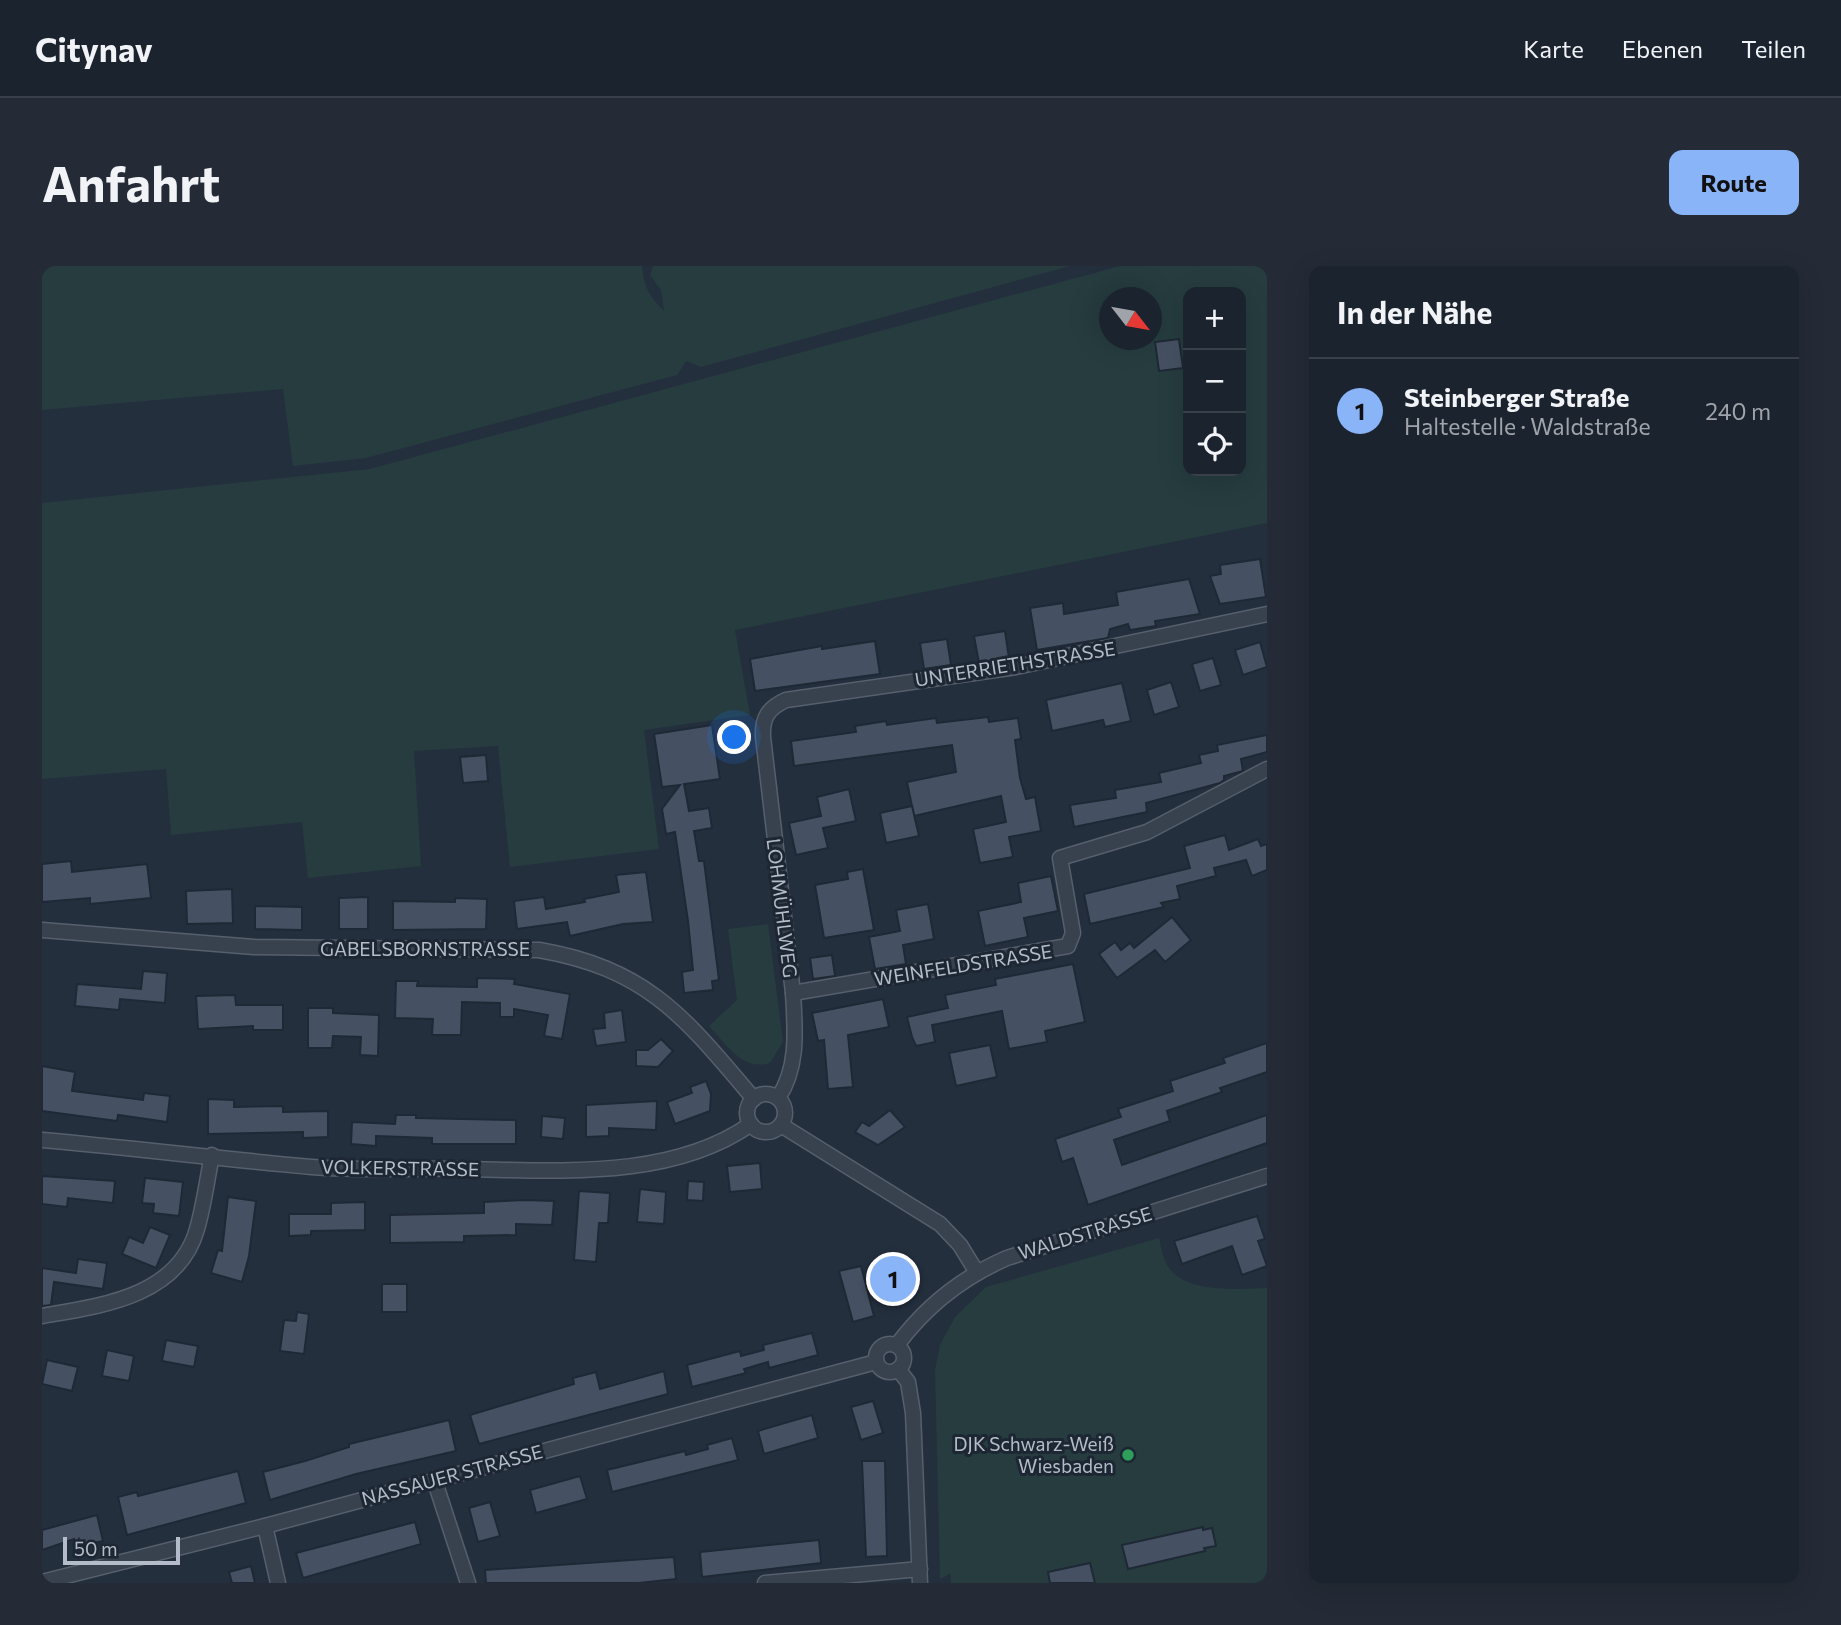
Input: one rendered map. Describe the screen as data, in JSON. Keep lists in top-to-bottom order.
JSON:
{
  "streets": {
    "street": [
      "UNTERRIETHSTRASSE",
      "LOHMÜHLWEG",
      "GABELSBORNSTRASSE",
      "WEINFELDSTRASSE",
      "VOLKERSTRASSE",
      "WALDSTRASSE",
      "NASSAUER STRASSE"
    ]
  },
  "crossings": [
    ["UNTERRIETHSTRASSE", "LOHMÜHLWEG"],
    ["LOHMÜHLWEG", "GABELSBORNSTRASSE"],
    ["LOHMÜHLWEG", "WEINFELDSTRASSE"],
    ["LOHMÜHLWEG", "VOLKERSTRASSE"],
    ["GABELSBORNSTRASSE", "VOLKERSTRASSE"],
    ["WALDSTRASSE", "NASSAUER STRASSE"]
  ],
  "places": ["DJK Schwarz-Weiß Wiesbaden"],
  "scale_bar": "50 m",
  "north": "bottom right",
  "page": {
    "header": "Citynav",
    "nav": ["Karte", "Ebenen", "Teilen"],
    "buttons": "Route",
    "title": "Anfahrt",
    "heading": "In der Nähe",
    "map_buttons": ["+", "−"],
    "list": [
      {
        "mark": "1",
        "name": "Steinberger Straße",
        "note": "Haltestelle · Waldstraße",
        "value": "240 m"
      }
    ],
    "pins": "1",
    "scale": "50 m"
  }
}
